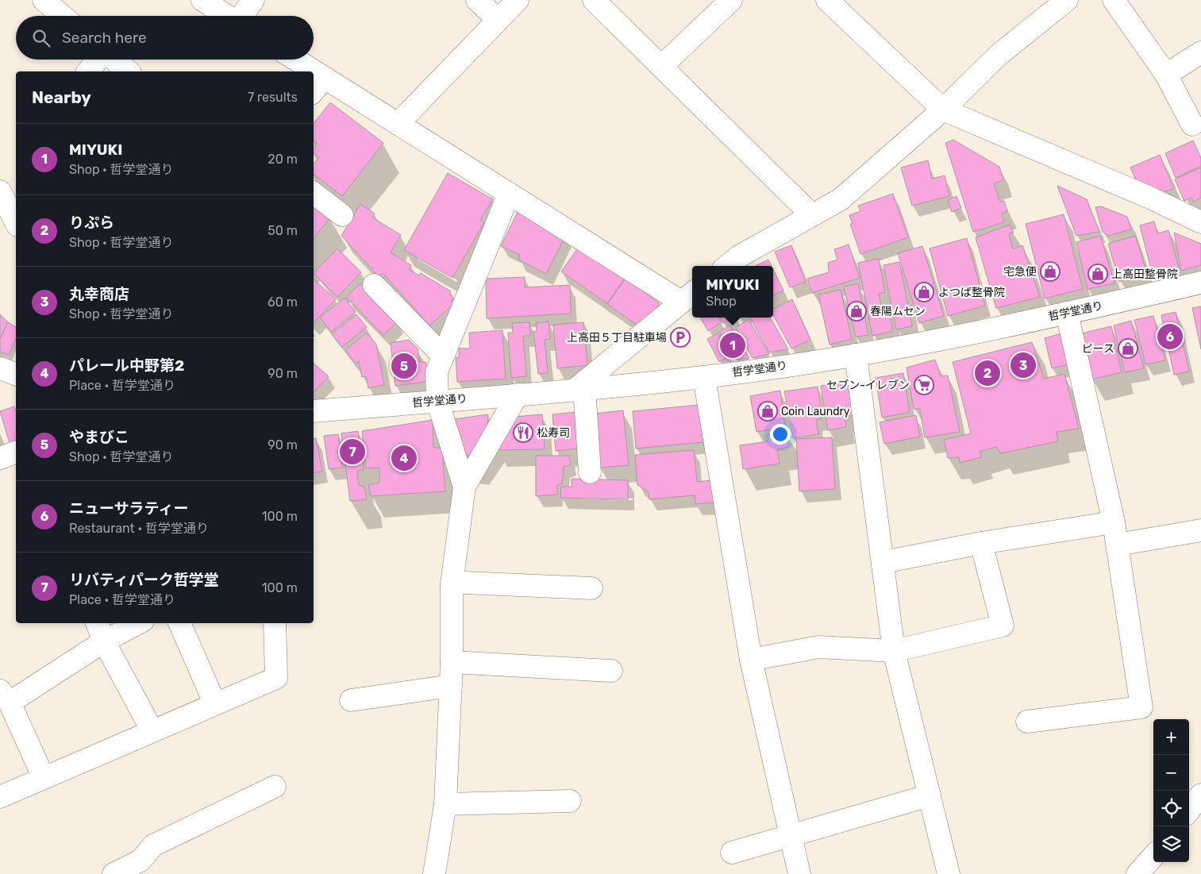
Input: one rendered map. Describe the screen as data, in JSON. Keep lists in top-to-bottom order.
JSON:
{
  "streets": {
    "street": ["哲学堂通り"]
  },
  "places": {
    "shop": [
      "宅急便",
      "上高田整骨院",
      "よつば整骨院",
      "春陽ムセン",
      "ピース",
      "Coin Laundry"
    ],
    "parking": ["上高田５丁目駐車場"],
    "supermarket": ["セブン-イレブン"],
    "restaurant": ["松寿司"]
  },
  "page": {
    "search": "Search here",
    "heading": ["Nearby", "7 results"],
    "list": [
      {
        "mark": "1",
        "name": "MIYUKI",
        "note": "Shop · 哲学堂通り",
        "value": "20 m"
      },
      {
        "mark": "2",
        "name": "りぷら",
        "note": "Shop · 哲学堂通り",
        "value": "50 m"
      },
      {
        "mark": "3",
        "name": "丸幸商店",
        "note": "Shop · 哲学堂通り",
        "value": "60 m"
      },
      {
        "mark": "4",
        "name": "パレール中野第2",
        "note": "Place · 哲学堂通り",
        "value": "90 m"
      },
      {
        "mark": "5",
        "name": "やまびこ",
        "note": "Shop · 哲学堂通り",
        "value": "90 m"
      },
      {
        "mark": "6",
        "name": "ニューサラティー",
        "note": "Restaurant · 哲学堂通り",
        "value": "100 m"
      },
      {
        "mark": "7",
        "name": "リバティパーク哲学堂",
        "note": "Place · 哲学堂通り",
        "value": "100 m"
      }
    ],
    "popup": ["MIYUKI", "Shop"],
    "pins": [
      "6",
      "1",
      "3",
      "5",
      "2",
      "7",
      "4"
    ],
    "map_buttons": ["+", "−"]
  }
}
